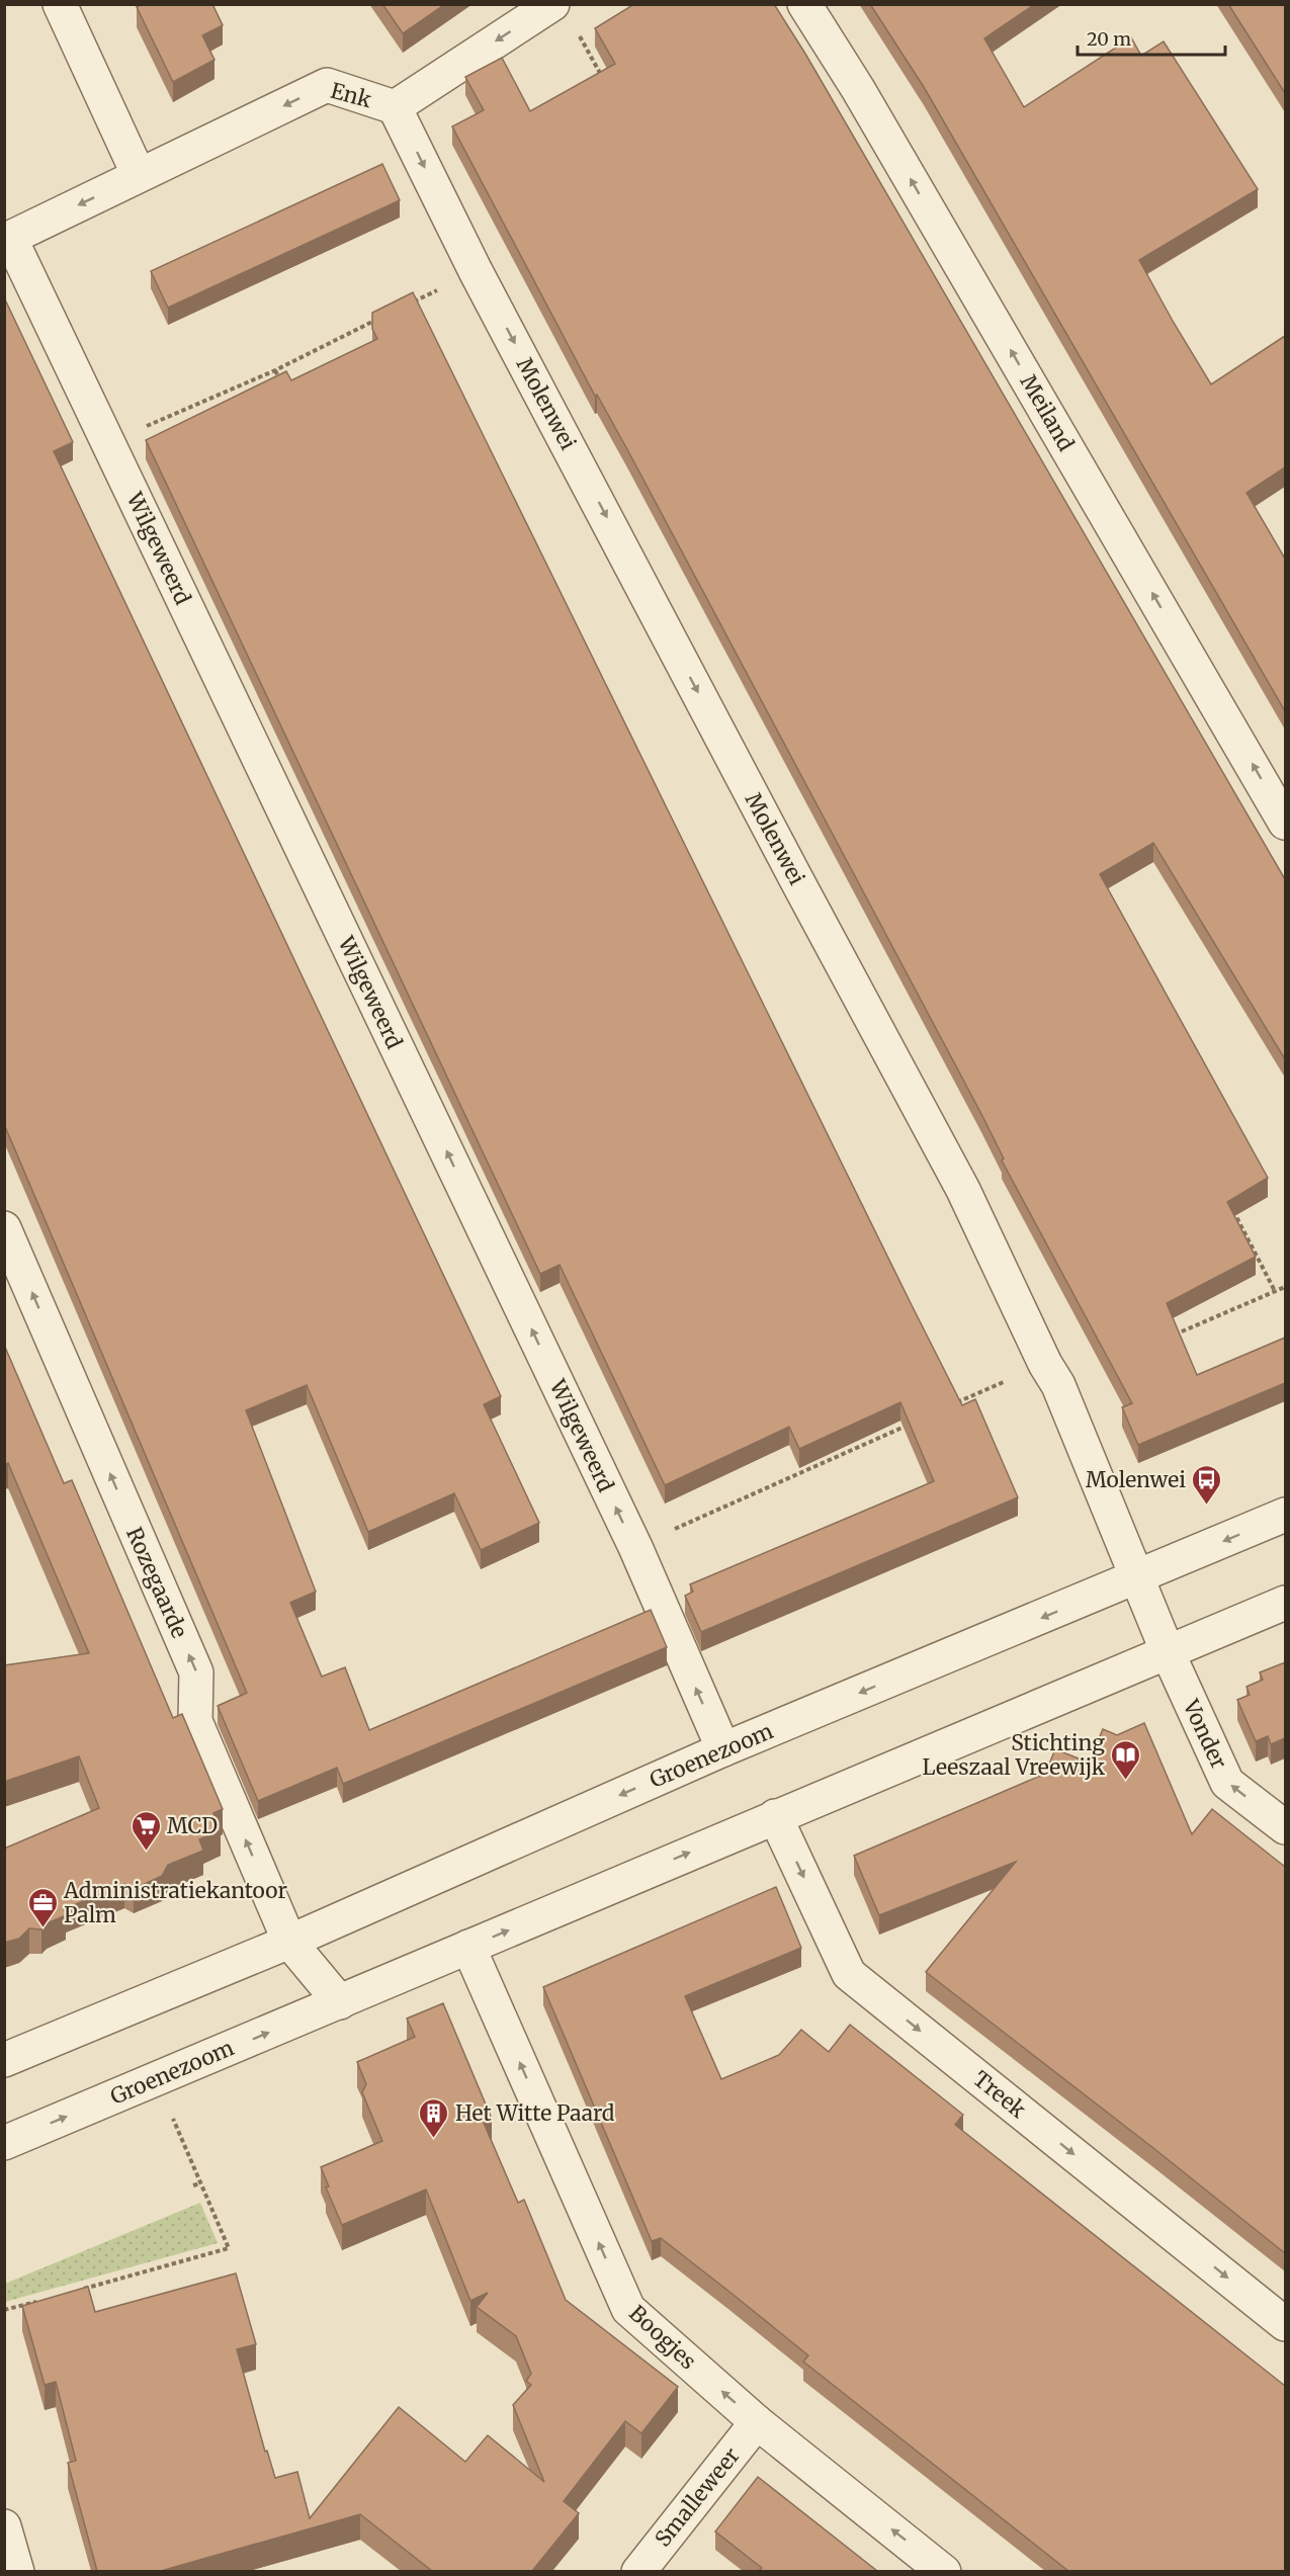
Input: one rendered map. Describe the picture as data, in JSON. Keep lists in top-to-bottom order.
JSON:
{
  "streets": {
    "street": [
      "Enk",
      "Molenwei",
      "Meiland",
      "Wilgeweerd",
      "Rozegaarde",
      "Vonder",
      "Groenezoom",
      "Treek",
      "Boogjes",
      "Smalleweer"
    ]
  },
  "crossings": [
    ["Enk", "Molenwei"],
    ["Enk", "Wilgeweerd"],
    ["Molenwei", "Groenezoom"],
    ["Wilgeweerd", "Groenezoom"],
    ["Rozegaarde", "Groenezoom"],
    ["Vonder", "Groenezoom"],
    ["Groenezoom", "Treek"],
    ["Groenezoom", "Boogjes"],
    ["Boogjes", "Smalleweer"]
  ],
  "one_way": [
    "Enk",
    "Molenwei",
    "Meiland",
    "Wilgeweerd",
    "Rozegaarde",
    "Vonder",
    "Treek",
    "Boogjes"
  ],
  "places": {
    "bus stop": ["Molenwei"],
    "library": ["Stichting Leeszaal Vreewijk"],
    "supermarket": ["MCD"],
    "office": ["Administratiekantoor Palm"],
    "building": ["Het Witte Paard"]
  },
  "scale_bar": "20 m"
}
